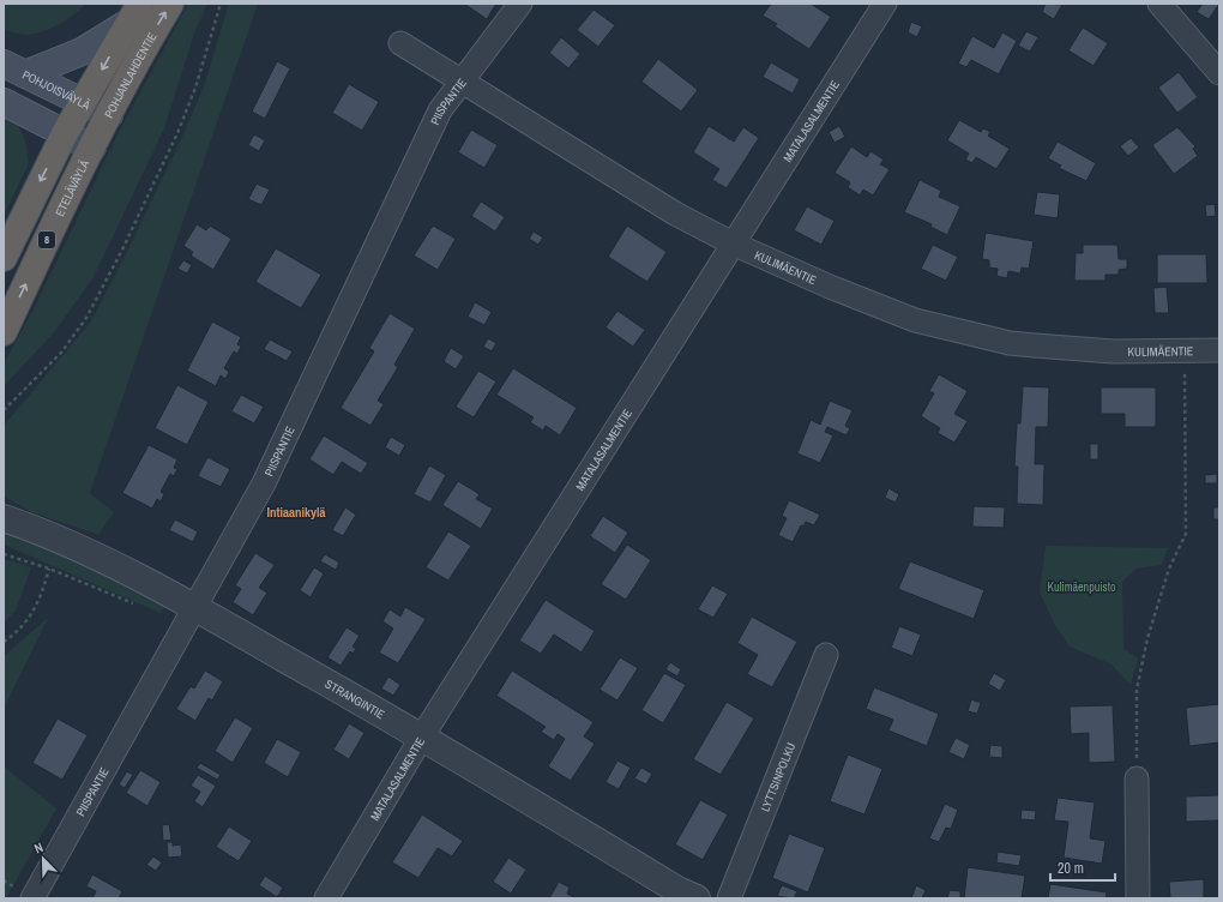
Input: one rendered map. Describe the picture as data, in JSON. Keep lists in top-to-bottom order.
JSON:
{
  "streets": {
    "highway": ["POHJANLAHDENTIE", "ETELÄVÄYLÄ", "8"],
    "main road": ["POHJOISVÄYLÄ"],
    "street": [
      "PIISPANTIE",
      "MATALASALMENTIE",
      "KULIMÄENTIE",
      "STRANGINTIE",
      "LYTTSINPOLKU"
    ]
  },
  "crossings": [
    ["POHJANLAHDENTIE", "POHJOISVÄYLÄ"],
    ["POHJANLAHDENTIE", "ETELÄVÄYLÄ"],
    ["PIISPANTIE", "KULIMÄENTIE"],
    ["PIISPANTIE", "STRANGINTIE"],
    ["MATALASALMENTIE", "KULIMÄENTIE"],
    ["MATALASALMENTIE", "STRANGINTIE"]
  ],
  "districts": ["Intiaanikylä"],
  "parks": ["Kulimäenpuisto"],
  "scale_bar": "20 m",
  "north": "top left"
}
